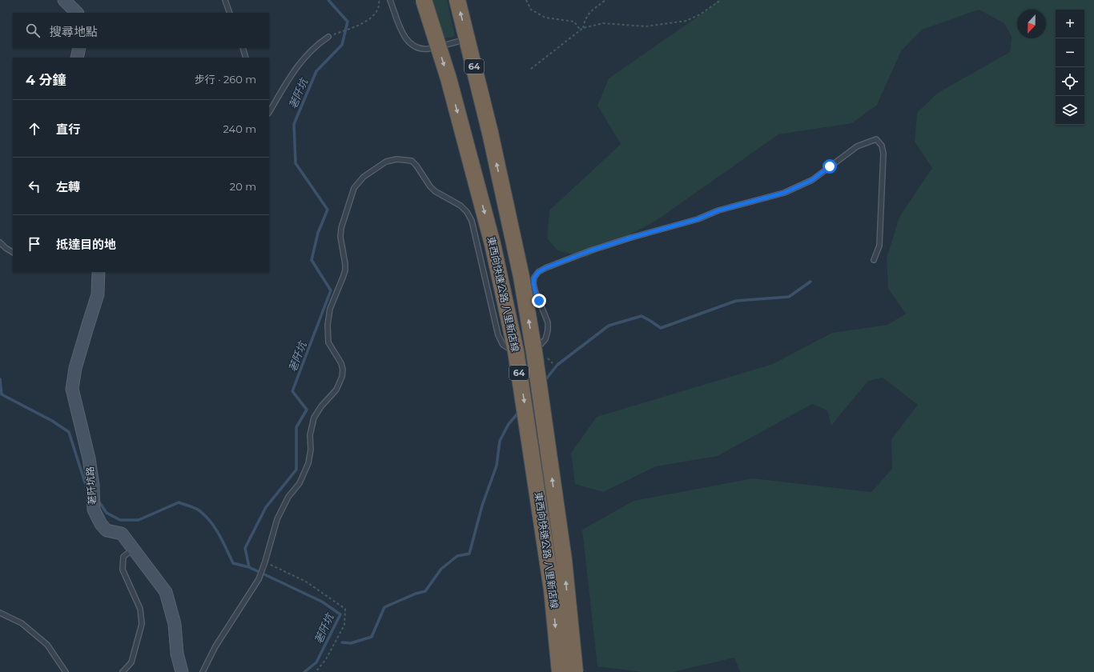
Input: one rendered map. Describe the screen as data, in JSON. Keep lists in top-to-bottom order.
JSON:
{
  "streets": {
    "highway": ["64", "東西向快速公路 八里新店線"],
    "street": ["荖阡坑路"]
  },
  "water": ["荖阡坑"],
  "north": "bottom",
  "page": {
    "map_buttons": ["+", "−"],
    "search": "搜尋地點",
    "heading": ["4 分鐘", "步行 · 260 m"],
    "list": [
      ["直行", "240 m"],
      ["左轉", "20 m"],
      "抵達目的地"
    ]
  }
}
